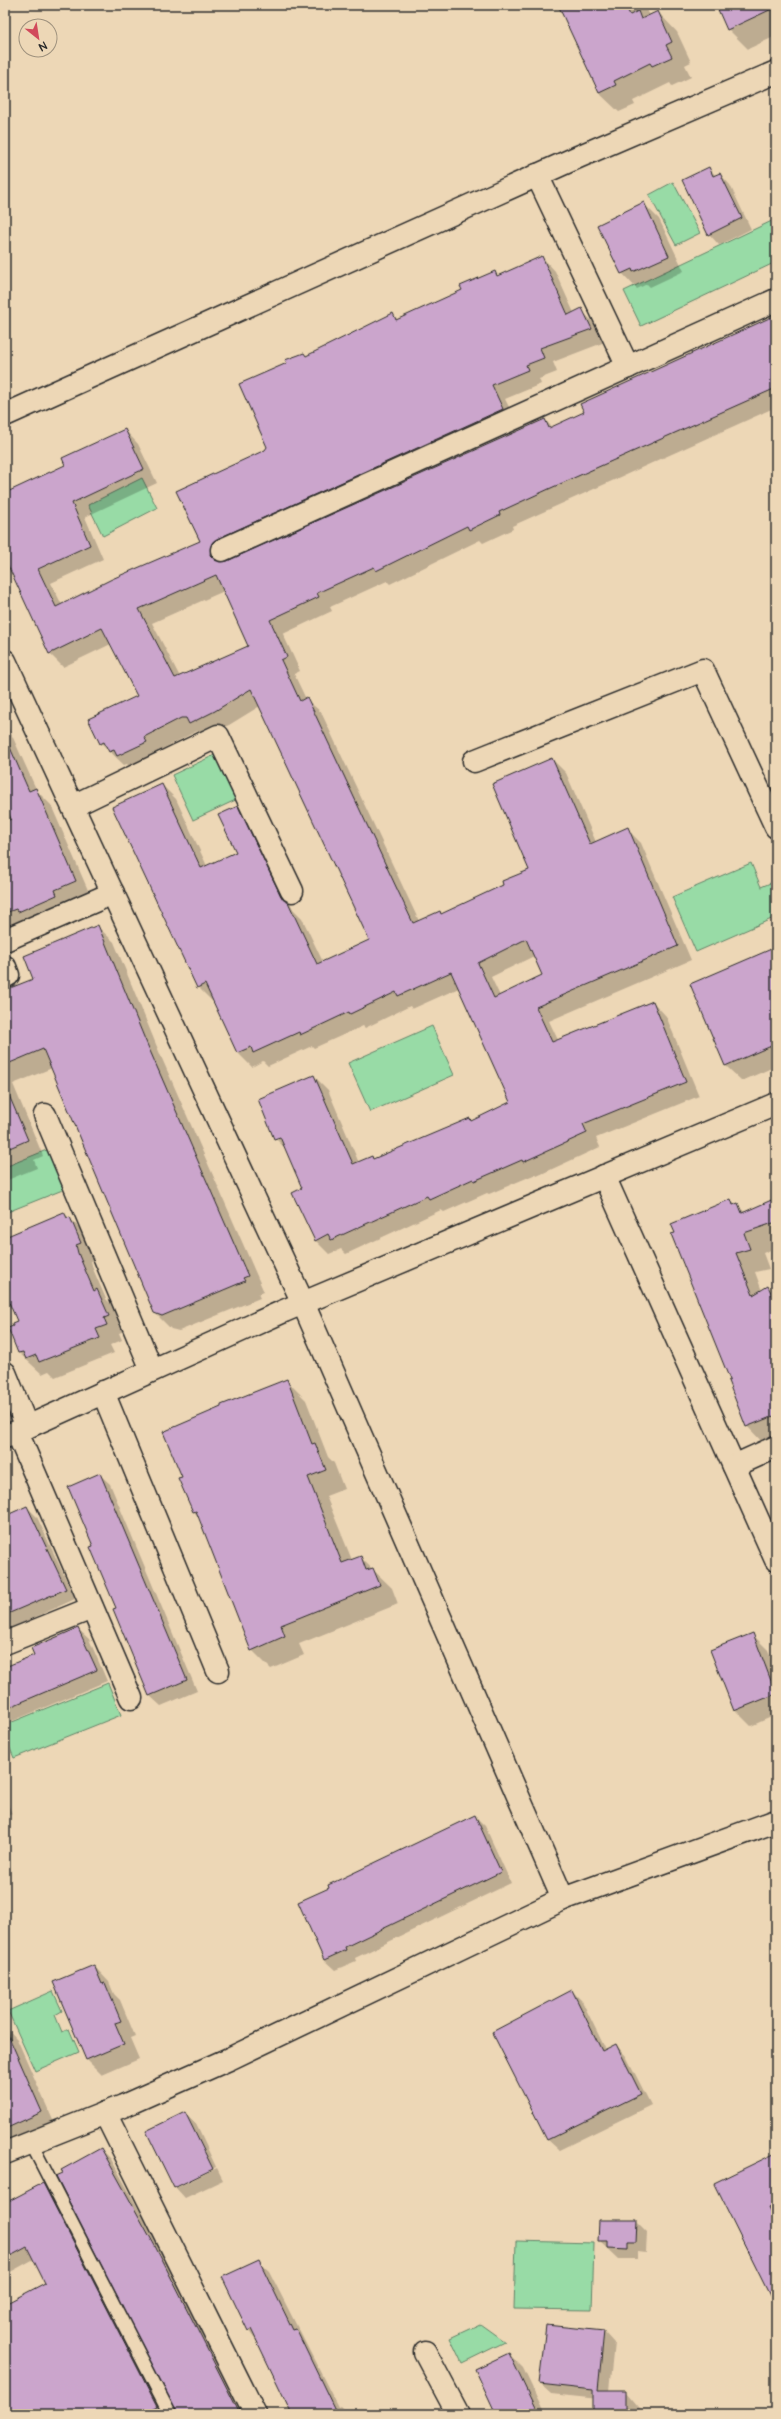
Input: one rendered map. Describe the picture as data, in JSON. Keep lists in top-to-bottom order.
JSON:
{
  "north": "bottom right"
}
